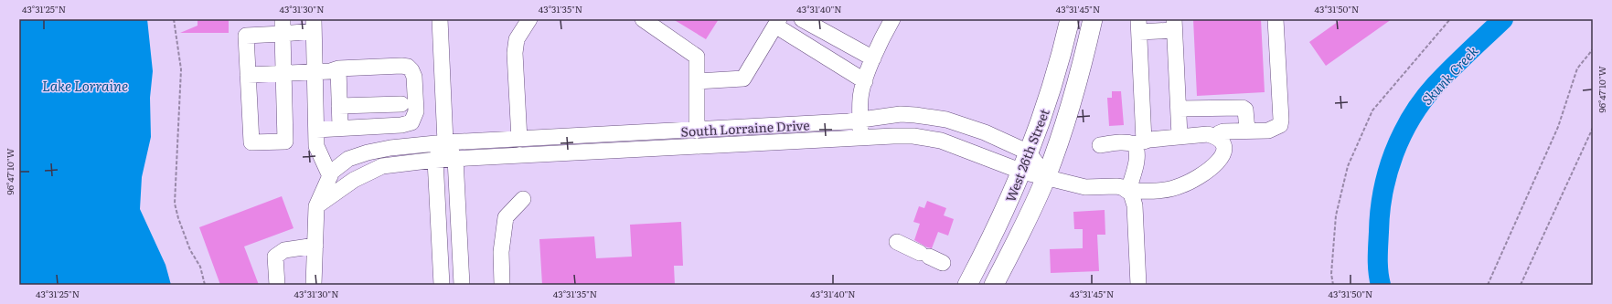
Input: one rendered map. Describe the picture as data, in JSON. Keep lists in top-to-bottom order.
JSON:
{
  "streets": {
    "main road": ["West 26th Street"],
    "street": ["South Lorraine Drive"]
  },
  "crossings": [
    ["South Lorraine Drive", "West 26th Street"]
  ],
  "water": ["Skunk Creek", "Lake Lorraine"],
  "coordinates": [
    "43°31'25\"N",
    "43°31'30\"N",
    "43°31'35\"N",
    "43°31'40\"N",
    "43°31'45\"N",
    "43°31'50\"N",
    "96°47'10\"W"
  ]
}
